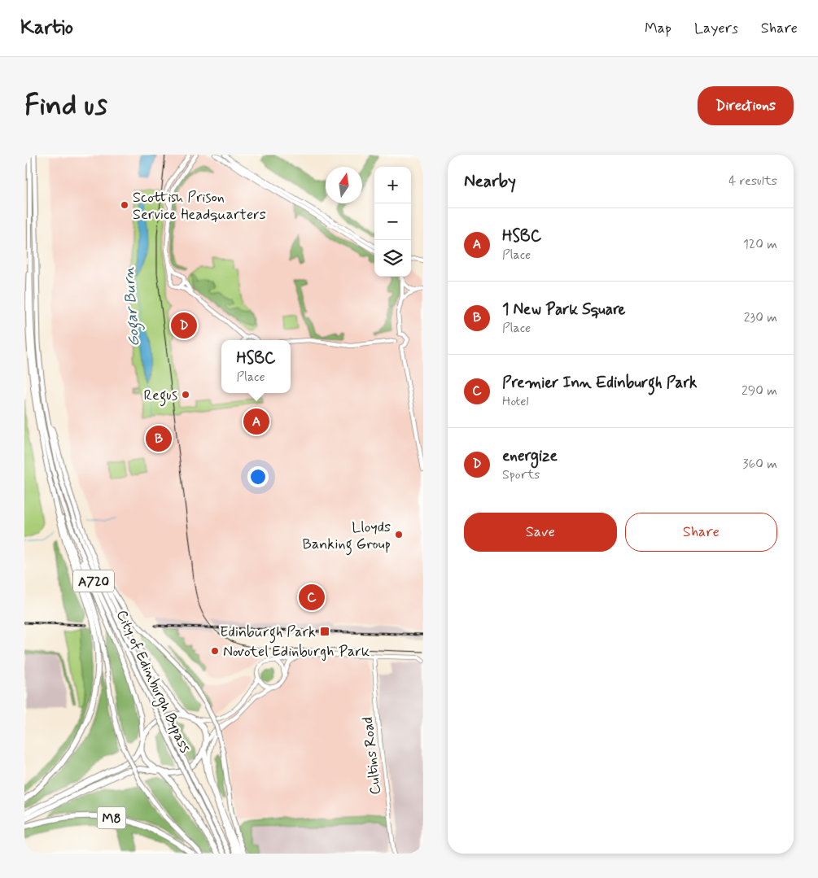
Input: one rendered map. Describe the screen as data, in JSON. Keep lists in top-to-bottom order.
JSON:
{
  "streets": {
    "highway": ["M8"],
    "main road": ["A720", "City of Edinburgh Bypass"],
    "street": ["Cultins Road"]
  },
  "crossings": [
    ["A720", "City of Edinburgh Bypass"],
    ["A720", "M8"]
  ],
  "water": ["Gogar Burn"],
  "places": {
    "other": [
      "Scottish Prison Service Headquarters",
      "Regus",
      "Lloyds Banking Group",
      "Novotel Edinburgh Park"
    ],
    "transit": ["Edinburgh Park"]
  },
  "north": "top",
  "page": {
    "header": "Kartio",
    "nav": ["Map", "Layers", "Share"],
    "buttons": [
      "Directions",
      ["Save", "Share"]
    ],
    "title": "Find us",
    "heading": ["Nearby", "4 results"],
    "map_buttons": ["+", "−"],
    "list": [
      {
        "mark": "A",
        "name": "HSBC",
        "note": "Place",
        "value": "120 m"
      },
      {
        "mark": "B",
        "name": "1 New Park Square",
        "note": "Place",
        "value": "230 m"
      },
      {
        "mark": "C",
        "name": "Premier Inn Edinburgh Park",
        "note": "Hotel",
        "value": "290 m"
      },
      {
        "mark": "D",
        "name": "energize",
        "note": "Sports",
        "value": "360 m"
      }
    ],
    "pins": [
      "D",
      "A",
      "B",
      "C"
    ],
    "popup": ["HSBC", "Place"]
  }
}
